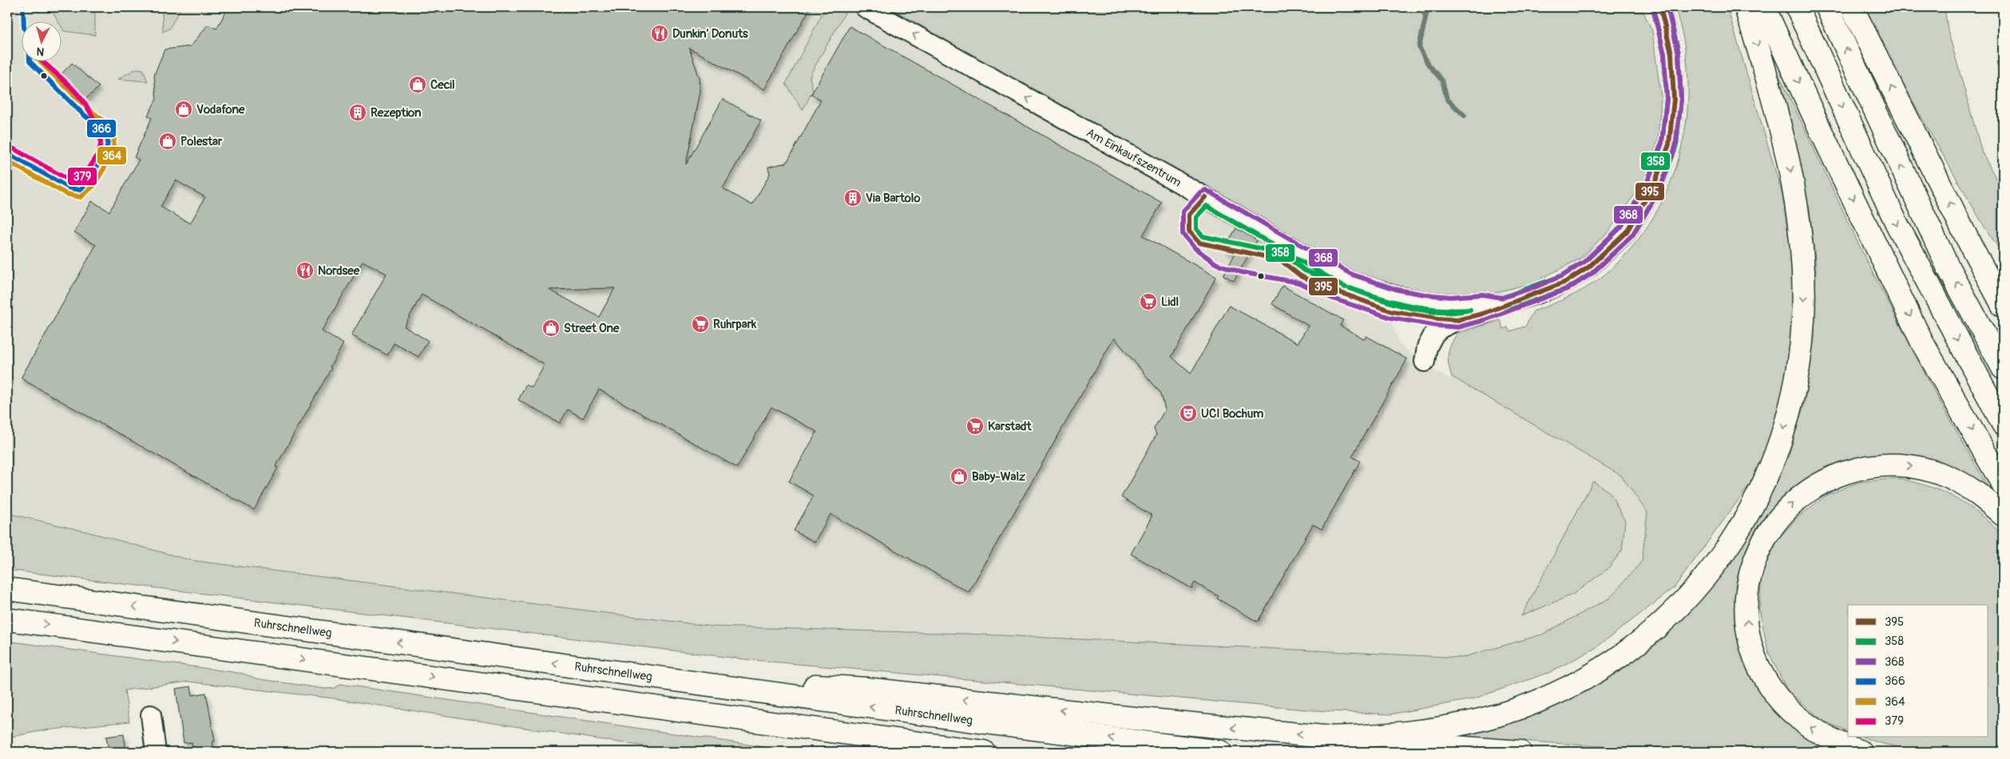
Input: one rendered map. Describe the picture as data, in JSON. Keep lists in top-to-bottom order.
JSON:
{
  "streets": {
    "highway": ["Ruhrschnellweg"],
    "street": ["Am Einkaufszentrum"]
  },
  "one_way": ["Am Einkaufszentrum"],
  "places": {
    "restaurant": ["Dunkin' Donuts", "Nordsee"],
    "shop": [
      "Cecil",
      "Vodafone",
      "Polestar",
      "Street One",
      "Baby-Walz"
    ],
    "building": ["Rezeption", "Via Bartolo"],
    "supermarket": ["Lidl", "Ruhrpark", "Karstadt"],
    "theatre": ["UCI Bochum"]
  },
  "lines": [
    "transit line 395",
    "transit line 358",
    "transit line 368",
    "transit line 366",
    "transit line 364",
    "transit line 379"
  ],
  "legend": [
    "395",
    "358",
    "368",
    "366",
    "364",
    "379"
  ],
  "north": "bottom"
}
